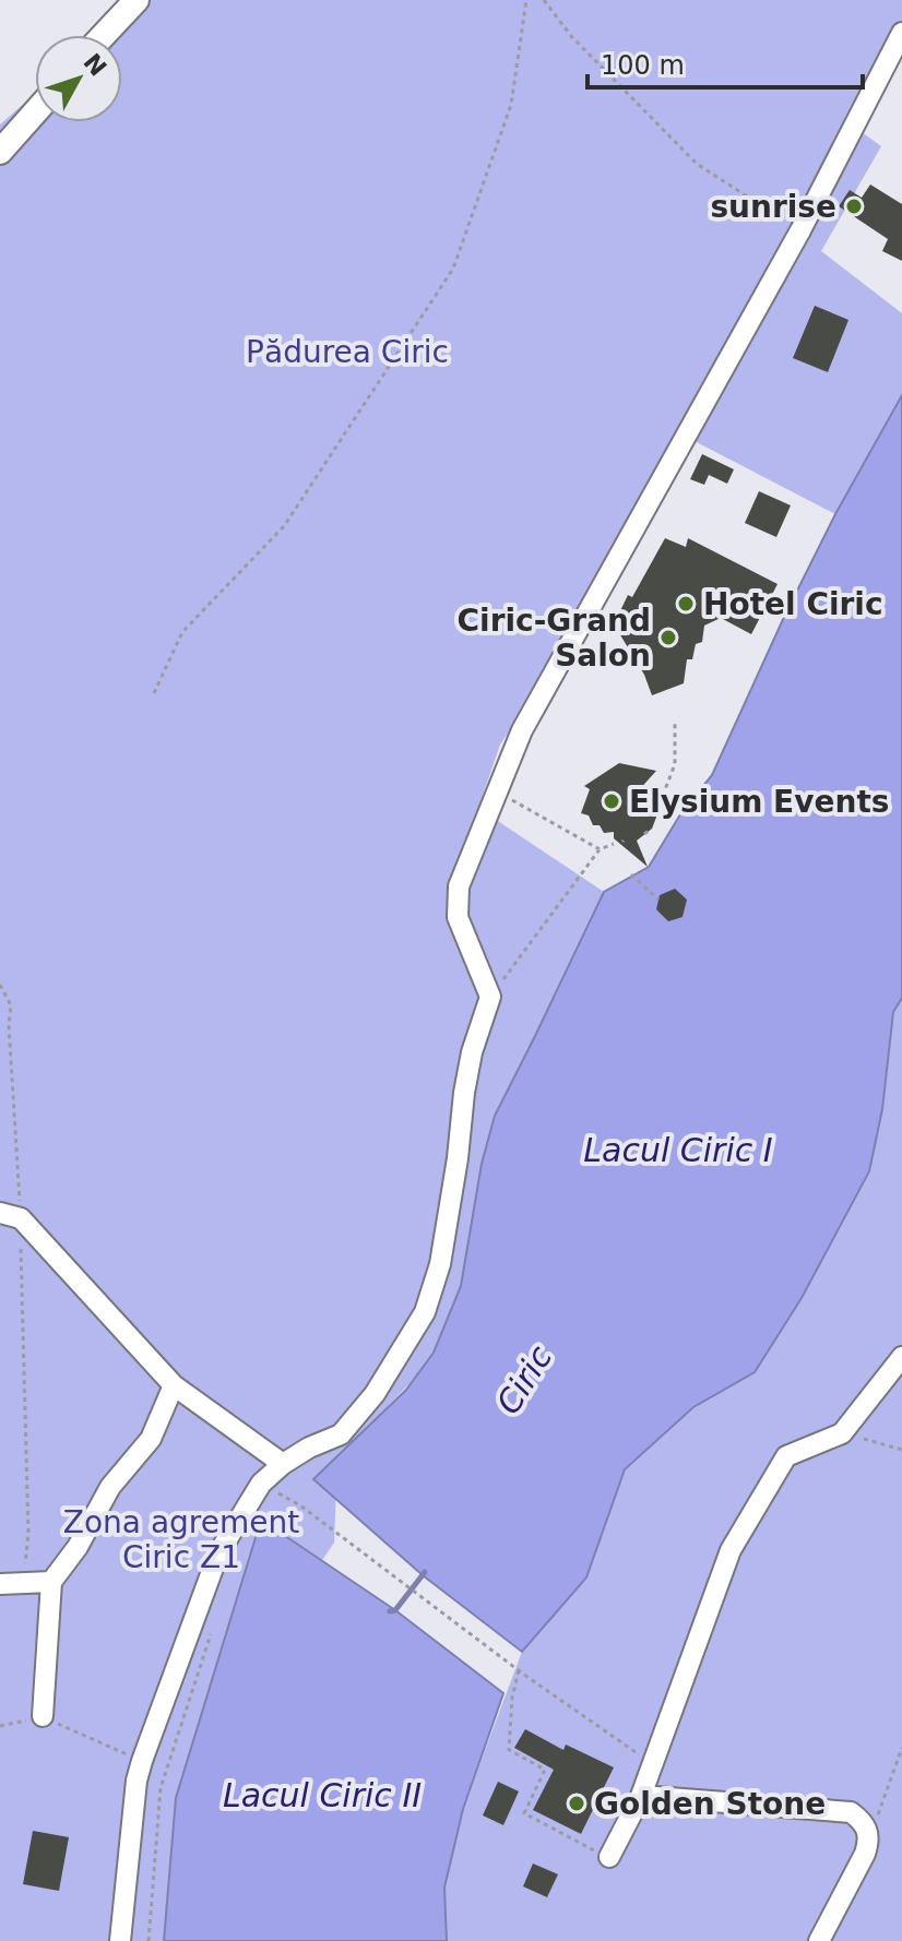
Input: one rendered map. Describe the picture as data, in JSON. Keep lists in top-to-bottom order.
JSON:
{
  "water": ["Lacul Ciric I", "Ciric", "Lacul Ciric II"],
  "parks": ["Pădurea Ciric", "Zona agrement Ciric Z1"],
  "places": [
    "sunrise",
    "Hotel Ciric",
    "Ciric-Grand Salon",
    "Elysium Events",
    "Golden Stone"
  ],
  "scale_bar": "100 m",
  "north": "top right"
}
